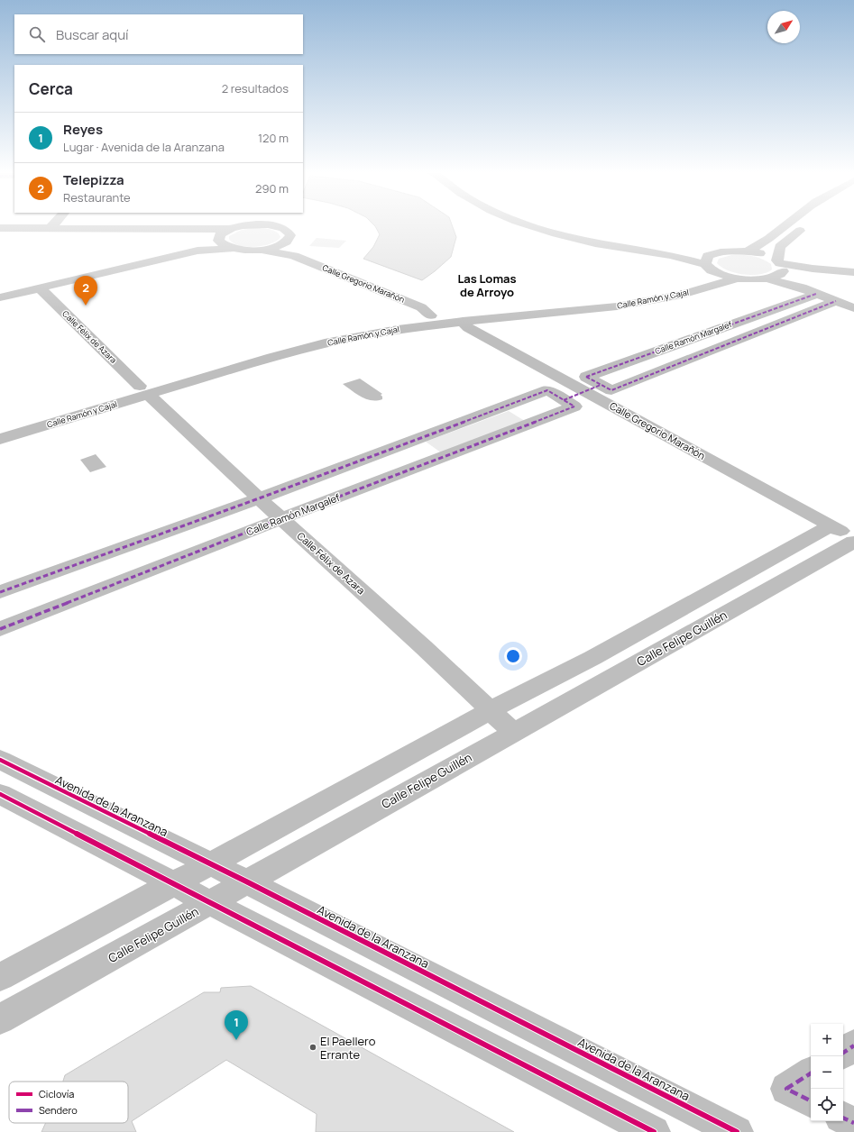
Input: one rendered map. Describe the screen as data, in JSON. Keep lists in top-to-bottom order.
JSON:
{
  "streets": {
    "street": [
      "Calle Gregorio Marañón",
      "Calle Ramón y Cajal",
      "Calle Félix de Azara",
      "Calle Ramón Margalef",
      "Calle Felipe Guillén",
      "Avenida de la Aranzana"
    ]
  },
  "crossings": [
    ["Calle Gregorio Marañón", "Calle Ramón y Cajal"],
    ["Calle Ramón y Cajal", "Calle Félix de Azara"],
    ["Calle Félix de Azara", "Calle Ramón Margalef"],
    ["Calle Félix de Azara", "Calle Felipe Guillén"],
    ["Calle Felipe Guillén", "Avenida de la Aranzana"]
  ],
  "districts": ["Las Lomas de Arroyo"],
  "places": ["El Paellero Errante"],
  "legend": ["Ciclovía", "Sendero"],
  "north": "top right",
  "page": {
    "search": "Buscar aquí",
    "heading": ["Cerca", "2 resultados"],
    "list": [
      {
        "mark": "1",
        "name": "Reyes",
        "note": "Lugar · Avenida de la Aranzana",
        "value": "120 m"
      },
      {
        "mark": "2",
        "name": "Telepizza",
        "note": "Restaurante",
        "value": "290 m"
      }
    ],
    "pins": ["2", "1"],
    "map_buttons": ["+", "−"]
  }
}
